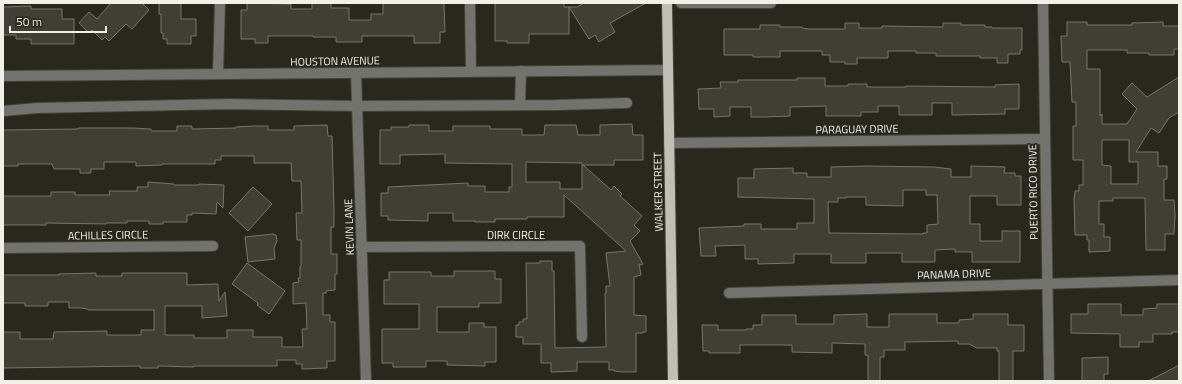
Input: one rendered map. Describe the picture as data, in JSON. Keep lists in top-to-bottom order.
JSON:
{
  "streets": {
    "main road": ["WALKER STREET"],
    "street": [
      "HOUSTON AVENUE",
      "PARAGUAY DRIVE",
      "PUERTO RICO DRIVE",
      "KEVIN LANE",
      "ACHILLES CIRCLE",
      "DIRK CIRCLE",
      "PANAMA DRIVE"
    ]
  },
  "crossings": [
    ["HOUSTON AVENUE", "WALKER STREET"],
    ["HOUSTON AVENUE", "KEVIN LANE"],
    ["PARAGUAY DRIVE", "WALKER STREET"],
    ["PARAGUAY DRIVE", "PUERTO RICO DRIVE"],
    ["PUERTO RICO DRIVE", "PANAMA DRIVE"],
    ["KEVIN LANE", "DIRK CIRCLE"]
  ],
  "scale_bar": "50 m"
}
